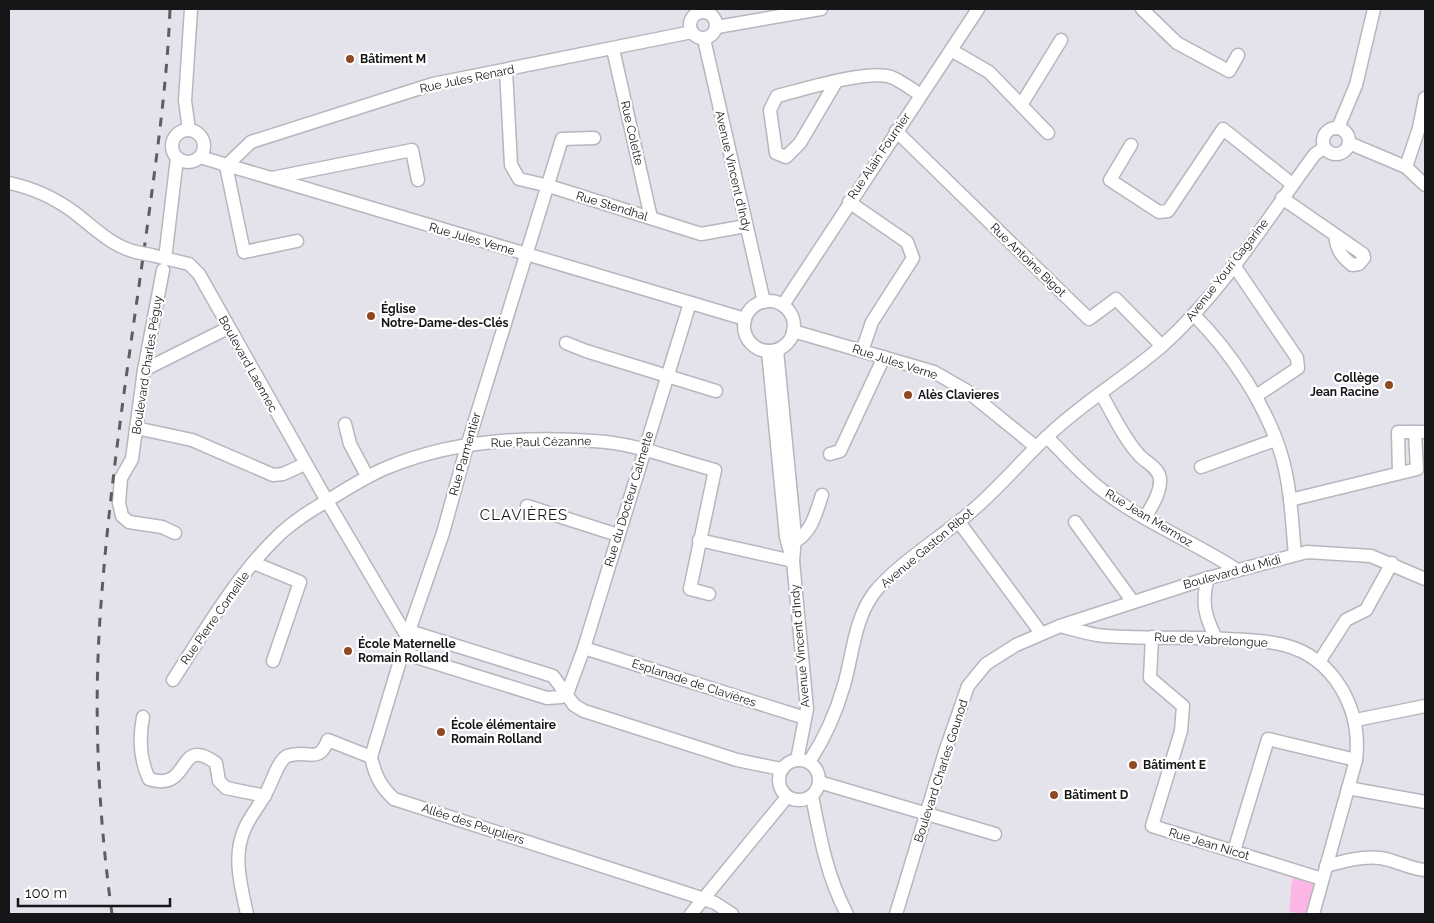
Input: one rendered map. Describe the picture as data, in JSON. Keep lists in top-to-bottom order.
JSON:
{
  "streets": {
    "street": [
      "Rue Jules Renard",
      "Rue Colette",
      "Rue Alain Fournier",
      "Avenue Vincent d'Indy",
      "Rue Stendhal",
      "Rue Jules Verne",
      "Rue Antoine Bigot",
      "Avenue Youri Gagarine",
      "Boulevard Laennec",
      "Boulevard Charles Péguy",
      "Rue Paul Cézanne",
      "Rue Parmentier",
      "Rue du Docteur Calmette",
      "Rue Jean Mermoz",
      "Avenue Gaston Ribot",
      "Boulevard du Midi",
      "Rue Pierre Corneille",
      "Rue de Vabrelongue",
      "Esplanade de Clavières",
      "Boulevard Charles Gounod",
      "Allée des Peupliers",
      "Rue Jean Nicot"
    ]
  },
  "crossings": [
    ["Rue Jules Renard", "Rue Colette"],
    ["Rue Jules Renard", "Avenue Vincent d'Indy"],
    ["Rue Jules Renard", "Rue Stendhal"],
    ["Rue Jules Renard", "Rue Jules Verne"],
    ["Rue Colette", "Rue Stendhal"],
    ["Rue Alain Fournier", "Avenue Vincent d'Indy"],
    ["Rue Alain Fournier", "Rue Jules Verne"],
    ["Rue Alain Fournier", "Rue Antoine Bigot"],
    ["Avenue Vincent d'Indy", "Rue Stendhal"],
    ["Avenue Vincent d'Indy", "Rue Jules Verne"],
    ["Avenue Vincent d'Indy", "Avenue Gaston Ribot"],
    ["Avenue Vincent d'Indy", "Esplanade de Clavières"],
    ["Rue Jules Verne", "Boulevard Charles Péguy"],
    ["Rue Jules Verne", "Rue Parmentier"],
    ["Rue Jules Verne", "Rue du Docteur Calmette"],
    ["Rue Jules Verne", "Avenue Gaston Ribot"],
    ["Rue Antoine Bigot", "Avenue Youri Gagarine"],
    ["Avenue Youri Gagarine", "Rue Jean Mermoz"],
    ["Avenue Youri Gagarine", "Avenue Gaston Ribot"],
    ["Boulevard Laennec", "Boulevard Charles Péguy"],
    ["Boulevard Laennec", "Rue Parmentier"],
    ["Boulevard Laennec", "Rue Pierre Corneille"],
    ["Rue Paul Cézanne", "Rue Parmentier"],
    ["Rue Paul Cézanne", "Rue du Docteur Calmette"],
    ["Rue Paul Cézanne", "Rue Pierre Corneille"],
    ["Rue du Docteur Calmette", "Esplanade de Clavières"],
    ["Rue Jean Mermoz", "Avenue Gaston Ribot"],
    ["Rue Jean Mermoz", "Boulevard du Midi"],
    ["Boulevard du Midi", "Rue de Vabrelongue"],
    ["Boulevard du Midi", "Boulevard Charles Gounod"],
    ["Rue de Vabrelongue", "Rue Jean Nicot"]
  ],
  "districts": ["CLAVIÈRES"],
  "places": [
    "Bâtiment M",
    "Église Notre-Dame-des-Clés",
    "Collège Jean Racine",
    "Alès Clavieres",
    "École Maternelle Romain Rolland",
    "École élémentaire Romain Rolland",
    "Bâtiment E",
    "Bâtiment D"
  ],
  "scale_bar": "100 m"
}
